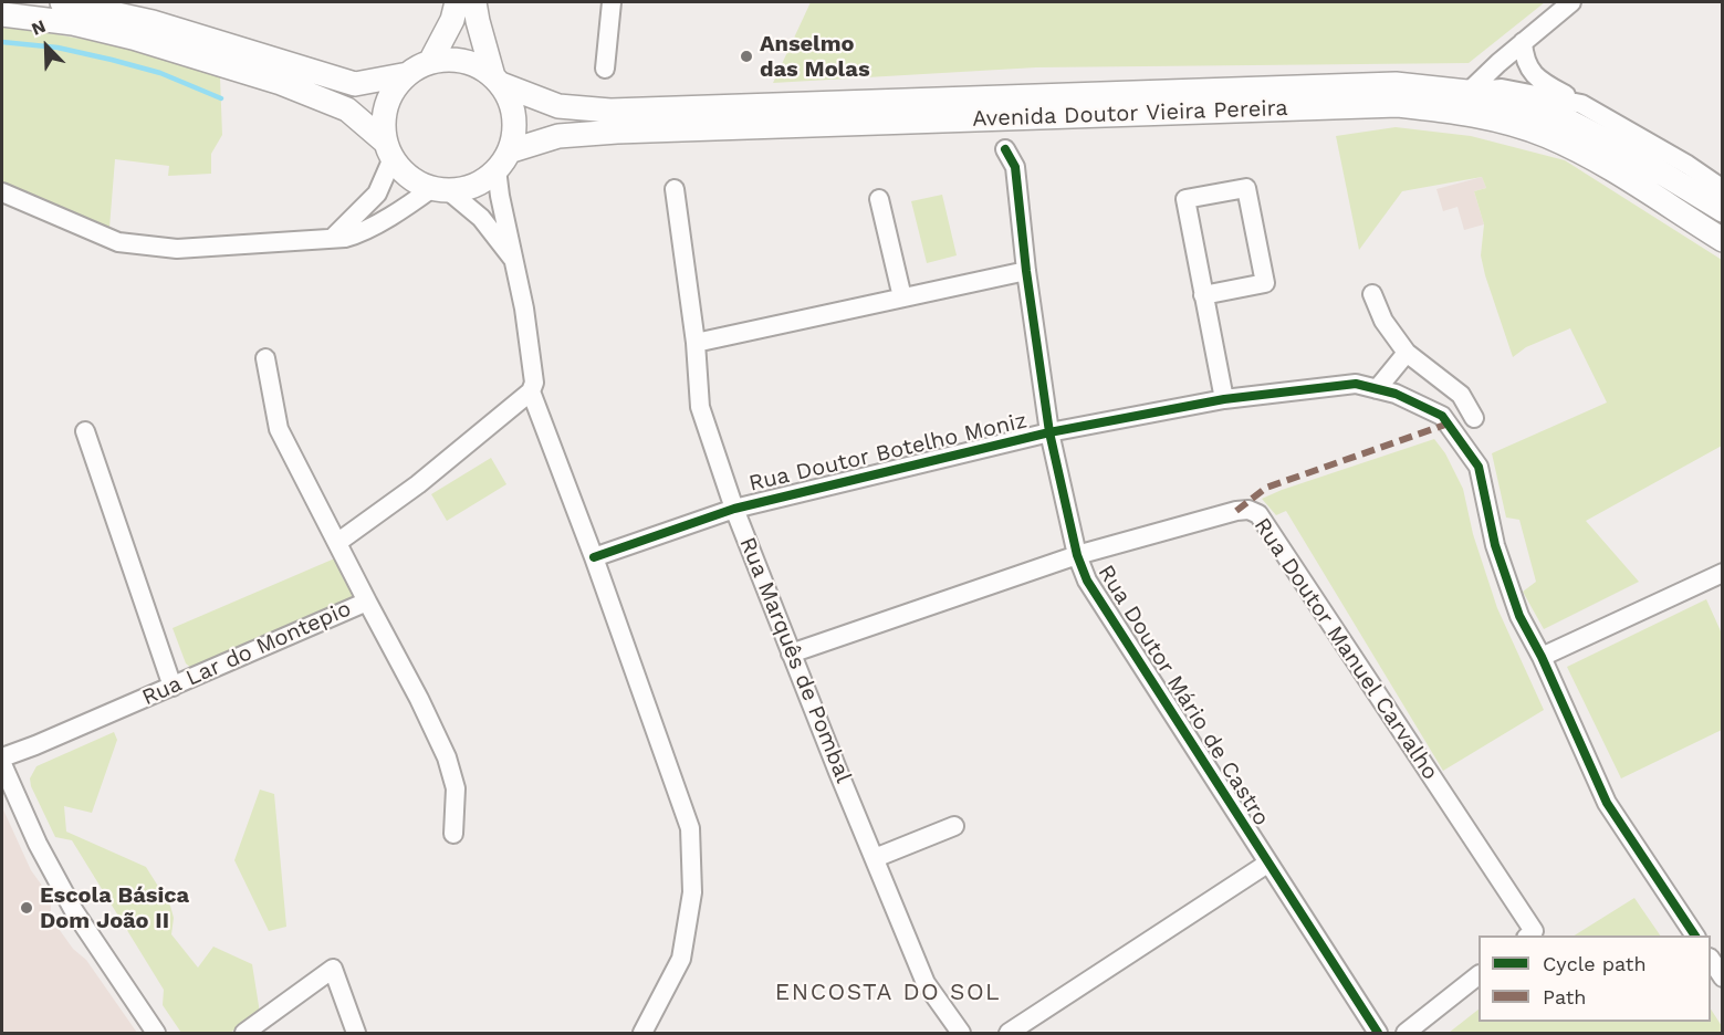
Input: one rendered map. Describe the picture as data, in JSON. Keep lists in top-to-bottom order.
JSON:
{
  "streets": {
    "main road": ["Avenida Doutor Vieira Pereira"],
    "street": [
      "Rua Doutor Botelho Moniz",
      "Rua Doutor Manuel Carvalho",
      "Rua Lar do Montepio",
      "Rua Marquês de Pombal",
      "Rua Doutor Mário de Castro"
    ]
  },
  "crossings": [
    ["Rua Doutor Botelho Moniz", "Rua Marquês de Pombal"],
    ["Rua Doutor Botelho Moniz", "Rua Doutor Mário de Castro"],
    ["Rua Doutor Manuel Carvalho", "Rua Doutor Mário de Castro"]
  ],
  "districts": ["ENCOSTA DO SOL"],
  "places": ["Anselmo das Molas", "Escola Básica Dom João II"],
  "legend": ["Cycle path", "Path"],
  "north": "top left"
}
